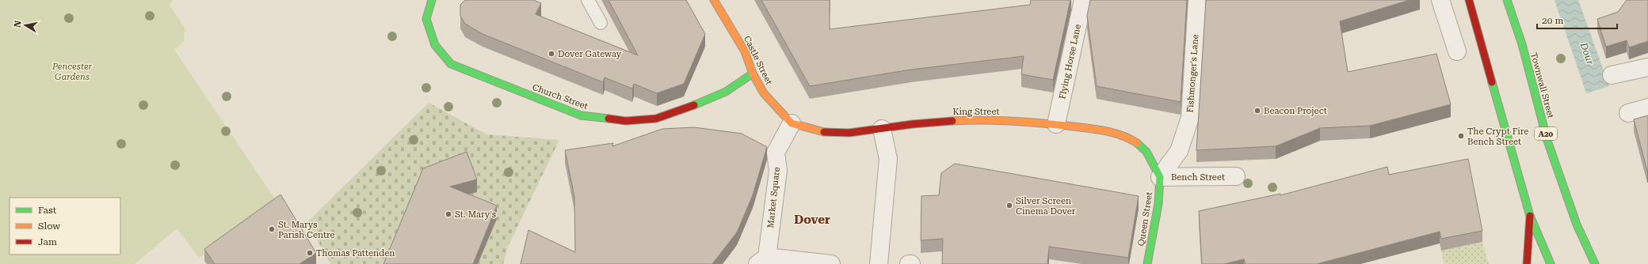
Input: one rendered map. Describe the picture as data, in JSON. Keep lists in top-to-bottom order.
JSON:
{
  "streets": {
    "main road": [
      "Castle Street",
      "Townwall Street",
      "Church Street",
      "King Street",
      "A20",
      "Queen Street"
    ],
    "street": [
      "Flying Horse Lane",
      "Fishmonger's Lane",
      "Bench Street",
      "Market Square"
    ]
  },
  "crossings": [
    ["Castle Street", "Church Street"],
    ["Castle Street", "King Street"],
    ["Flying Horse Lane", "King Street"],
    ["Fishmonger's Lane", "King Street"],
    ["Fishmonger's Lane", "Bench Street"],
    ["Fishmonger's Lane", "Queen Street"],
    ["King Street", "Bench Street"],
    ["King Street", "Market Square"],
    ["King Street", "Queen Street"],
    ["Bench Street", "Queen Street"]
  ],
  "districts": ["Dover"],
  "water": ["Dour"],
  "parks": ["Pencester Gardens"],
  "places": [
    "Dover Gateway",
    "Beacon Project",
    "The Crypt Fire Bench Street",
    "Silver Screen Cinema Dover",
    "St. Mary's",
    "St. Marys Parish Centre",
    "Thomas Pattenden"
  ],
  "legend": ["Fast", "Slow", "Jam"],
  "scale_bar": "20 m",
  "north": "left"
}
